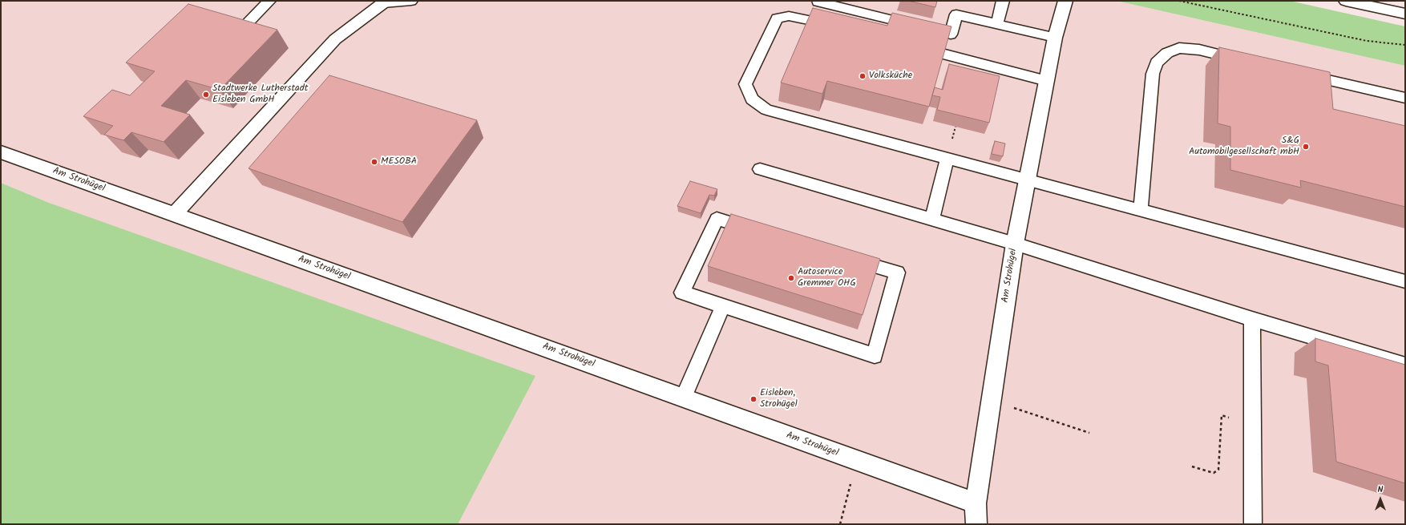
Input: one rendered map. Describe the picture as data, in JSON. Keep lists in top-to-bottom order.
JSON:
{
  "streets": {
    "street": ["Am Strohügel"]
  },
  "places": [
    "Volksküche",
    "Stadtwerke Lutherstadt Eisleben GmbH",
    "S&G Automobilgesellschaft mbH",
    "MESOBA",
    "Autoservice Gremmer OHG",
    "Eisleben, Strohügel"
  ],
  "north": "top"
}
